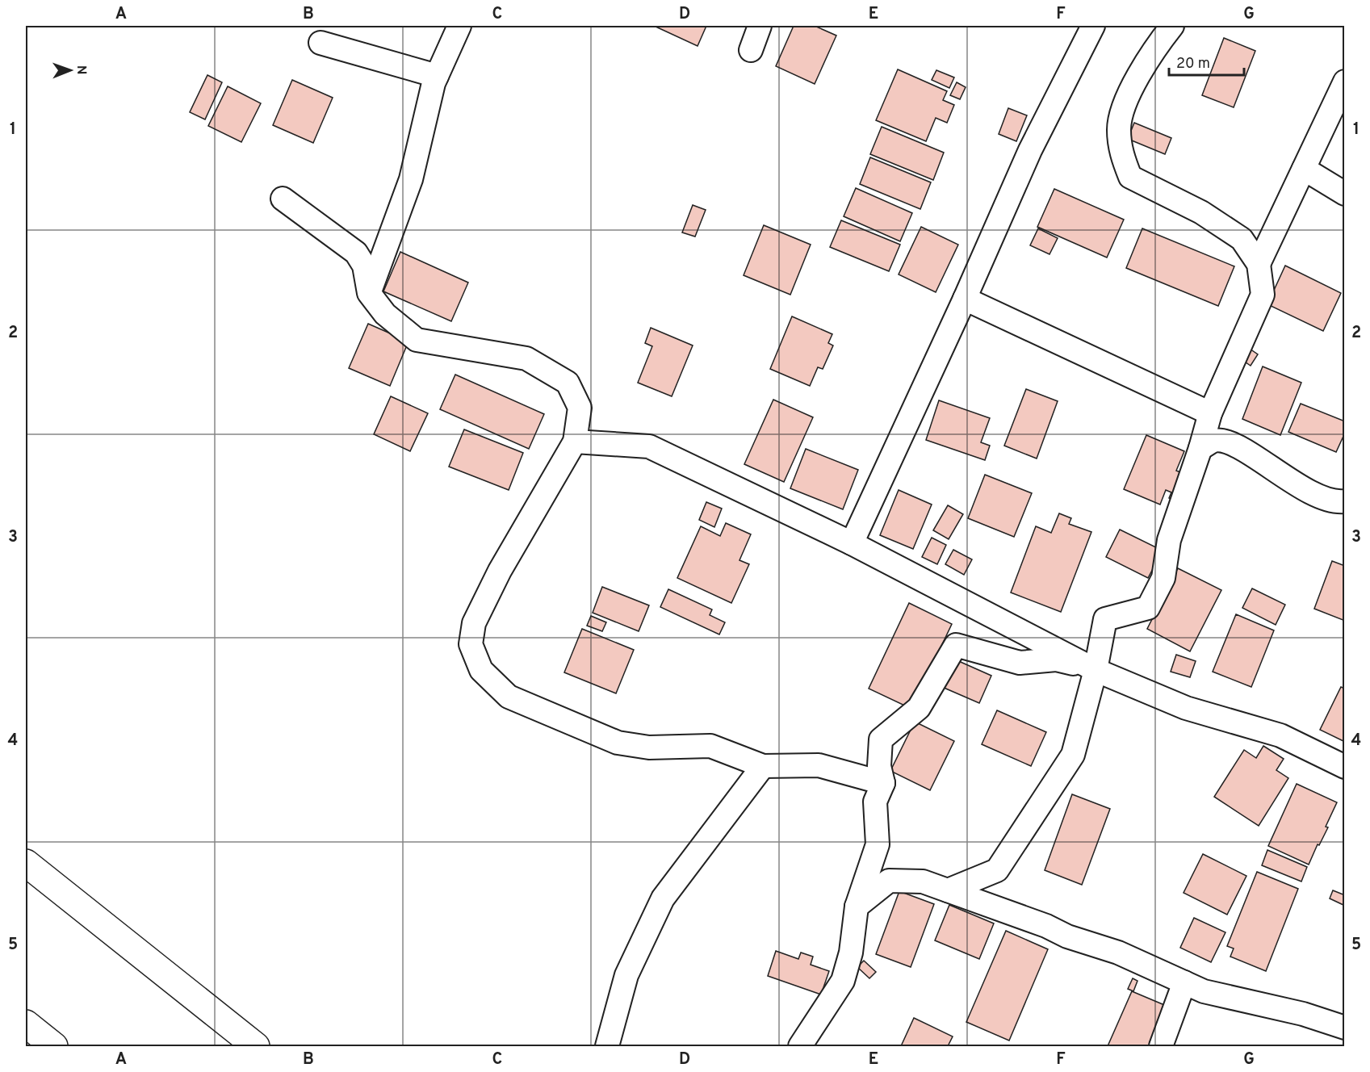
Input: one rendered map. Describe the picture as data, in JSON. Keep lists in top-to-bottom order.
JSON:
{
  "scale_bar": "20 m",
  "north": "right",
  "grid": {
    "columns": [
      "A",
      "B",
      "C",
      "D",
      "E",
      "F",
      "G"
    ],
    "rows": [
      "1",
      "2",
      "3",
      "4",
      "5"
    ]
  }
}
